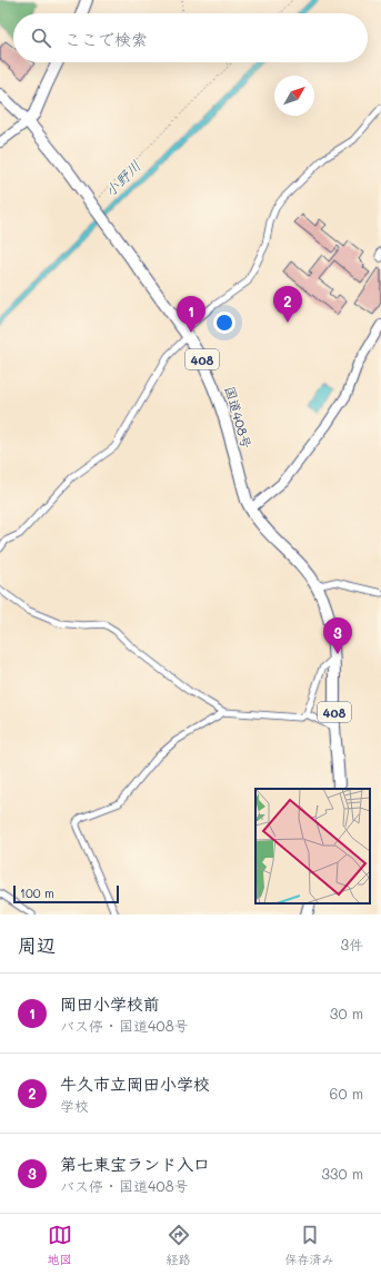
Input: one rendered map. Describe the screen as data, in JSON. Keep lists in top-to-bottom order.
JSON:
{
  "streets": {
    "highway": ["408", "国道408号"]
  },
  "water": ["小野川"],
  "scale_bar": "100 m",
  "north": "top right",
  "page": {
    "search": "ここで検索",
    "pins": ["2", "1", "3"],
    "scale": "100 m",
    "heading": ["周辺", "3件"],
    "list": [
      {
        "mark": "1",
        "name": "岡田小学校前",
        "note": "バス停 · 国道408号",
        "value": "30 m"
      },
      {
        "mark": "2",
        "name": "牛久市立岡田小学校",
        "note": "学校",
        "value": "60 m"
      },
      {
        "mark": "3",
        "name": "第七東宝ランド入口",
        "note": "バス停 · 国道408号",
        "value": "330 m"
      }
    ],
    "nav": ["地図", "経路", "保存済み"]
  }
}
